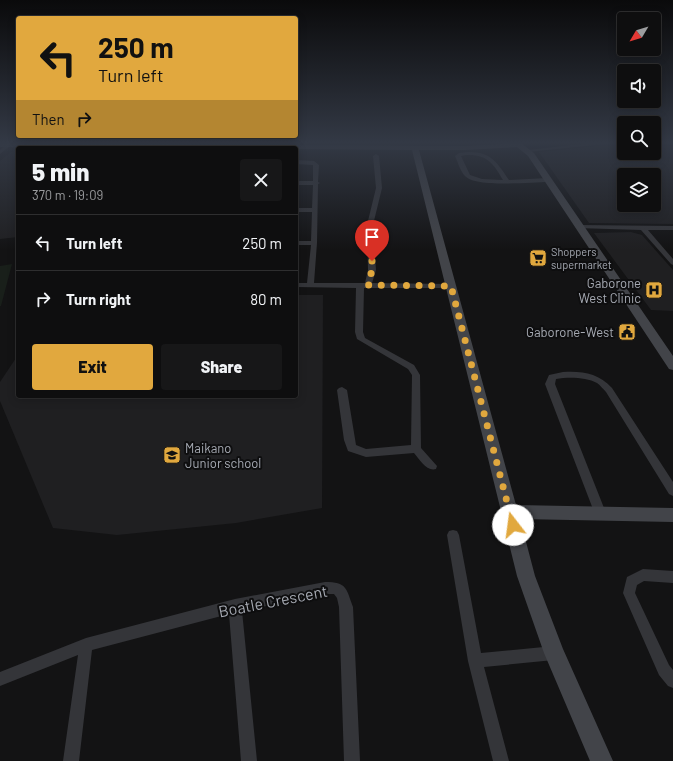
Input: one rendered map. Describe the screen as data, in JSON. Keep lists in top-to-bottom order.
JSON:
{
  "streets": {
    "street": ["Boatle Crescent"]
  },
  "places": {
    "supermarket": ["Shoppers supermarket"],
    "hospital": ["Gaborone West Clinic"],
    "public building": ["Gaborone-West"],
    "school or university": ["Maikano Junior school"]
  },
  "north": "bottom left",
  "page": {
    "turn": ["250 m", "Turn left"],
    "then": "Then",
    "heading": ["5 min", "370 m · 19:09"],
    "list": [
      {
        "name": "Turn left",
        "value": "250 m"
      },
      {
        "name": "Turn right",
        "value": "80 m"
      }
    ],
    "buttons": ["Exit", "Share"]
  }
}
